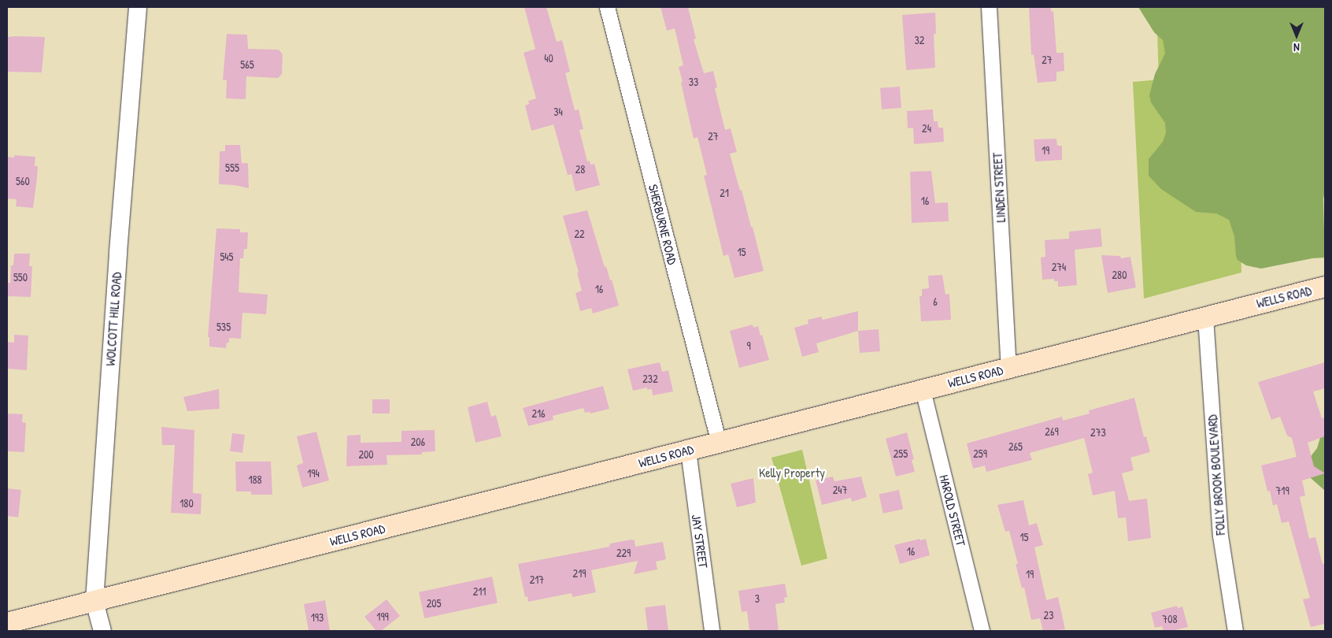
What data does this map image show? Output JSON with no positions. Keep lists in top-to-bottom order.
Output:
{
  "streets": {
    "main road": ["WELLS ROAD"],
    "street": [
      "LINDEN STREET",
      "SHERBURNE ROAD",
      "WOLCOTT HILL ROAD",
      "FOLLY BROOK BOULEVARD",
      "HAROLD STREET",
      "JAY STREET"
    ]
  },
  "crossings": [
    ["LINDEN STREET", "WELLS ROAD"],
    ["SHERBURNE ROAD", "WELLS ROAD"],
    ["WELLS ROAD", "WOLCOTT HILL ROAD"],
    ["WELLS ROAD", "FOLLY BROOK BOULEVARD"],
    ["WELLS ROAD", "HAROLD STREET"],
    ["WELLS ROAD", "JAY STREET"]
  ],
  "parks": ["Kelly Property"],
  "house_numbers": [
    "32",
    "40",
    "27",
    "565",
    "33",
    "34",
    "24",
    "27",
    "19",
    "555",
    "28",
    "560",
    "21",
    "16",
    "22",
    "15",
    "545",
    "274",
    "280",
    "550",
    "16",
    "6",
    "535",
    "9",
    "232",
    "216",
    "269",
    "273",
    "206",
    "265",
    "255",
    "259",
    "200",
    "194",
    "188",
    "247",
    "719",
    "180",
    "15",
    "16",
    "229",
    "219",
    "19",
    "217",
    "211",
    "3",
    "205",
    "23",
    "199",
    "193",
    "708"
  ],
  "north": "bottom"
}
